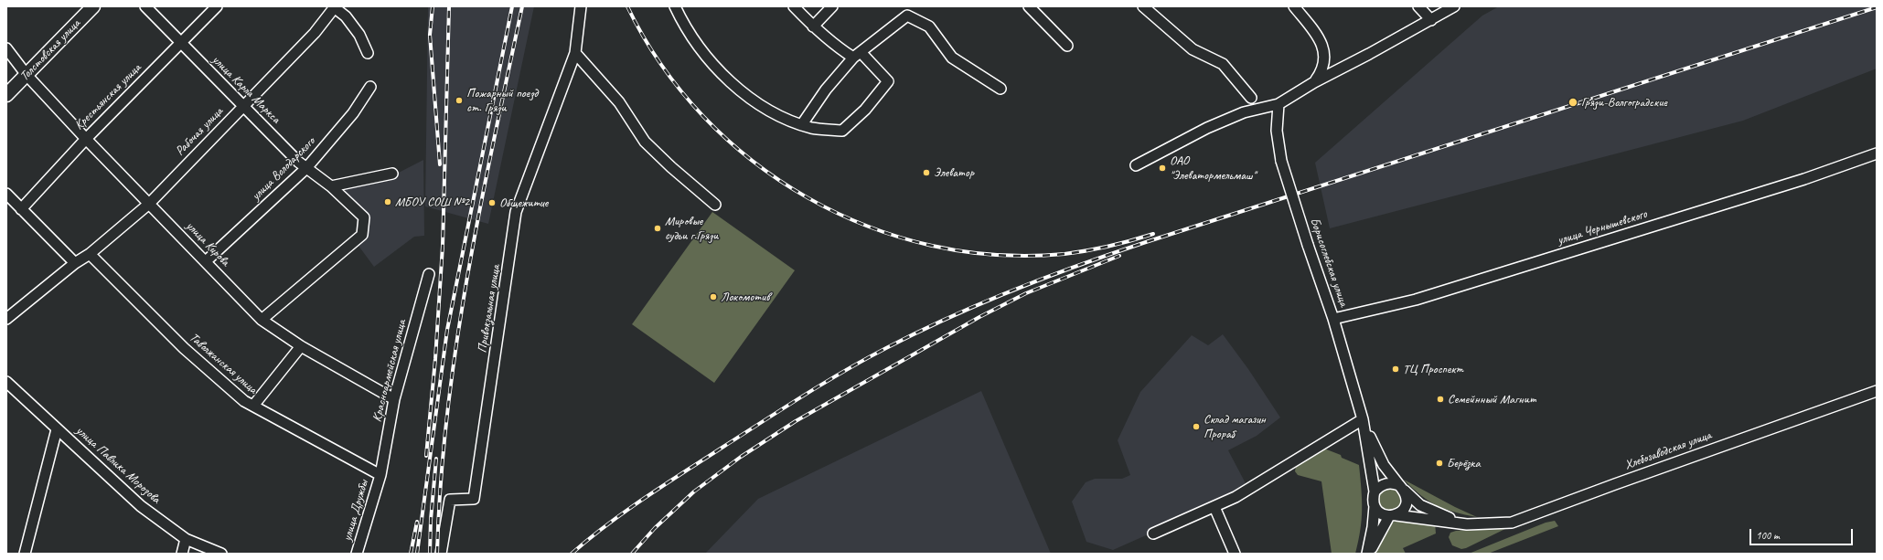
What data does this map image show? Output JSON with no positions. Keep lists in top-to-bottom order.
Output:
{
  "streets": {
    "main road": ["Толстовская улица"],
    "street": [
      "улица Карла Маркса",
      "Крестьянская улица",
      "Рабочая улица",
      "улица Володарского",
      "улица Чернышевского",
      "улица Кирова",
      "Борисоглебская улица",
      "Привокзальная улица",
      "Таволжанская улица",
      "Красноармейская улица",
      "Хлебозаводская улица",
      "улица Павлика Морозова",
      "улица Дружбы"
    ]
  },
  "crossings": [
    ["Толстовская улица", "улица Кирова"],
    ["улица Карла Маркса", "Крестьянская улица"],
    ["улица Карла Маркса", "Рабочая улица"],
    ["улица Карла Маркса", "улица Володарского"],
    ["улица Карла Маркса", "улица Кирова"],
    ["Крестьянская улица", "улица Кирова"],
    ["Рабочая улица", "улица Кирова"],
    ["Рабочая улица", "Таволжанская улица"],
    ["улица Володарского", "улица Кирова"],
    ["улица Чернышевского", "Борисоглебская улица"],
    ["улица Кирова", "Красноармейская улица"],
    ["Таволжанская улица", "Красноармейская улица"],
    ["Таволжанская улица", "улица Дружбы"],
    ["Красноармейская улица", "улица Дружбы"]
  ],
  "places": [
    "Пожарный поезд ст. Грязи",
    "Грязи-Волгоградские",
    "ОАО \"Элеватормельмаш\"",
    "Элеватор",
    "МБОУ СОШ №2",
    "Общежитие",
    "Мировые судьи г.Грязи",
    "Локомотив",
    "ТЦ Проспект",
    "Семейнный Магнит",
    "Склад магазин Прораб",
    "Берёзка"
  ],
  "scale_bar": "100 m"
}
